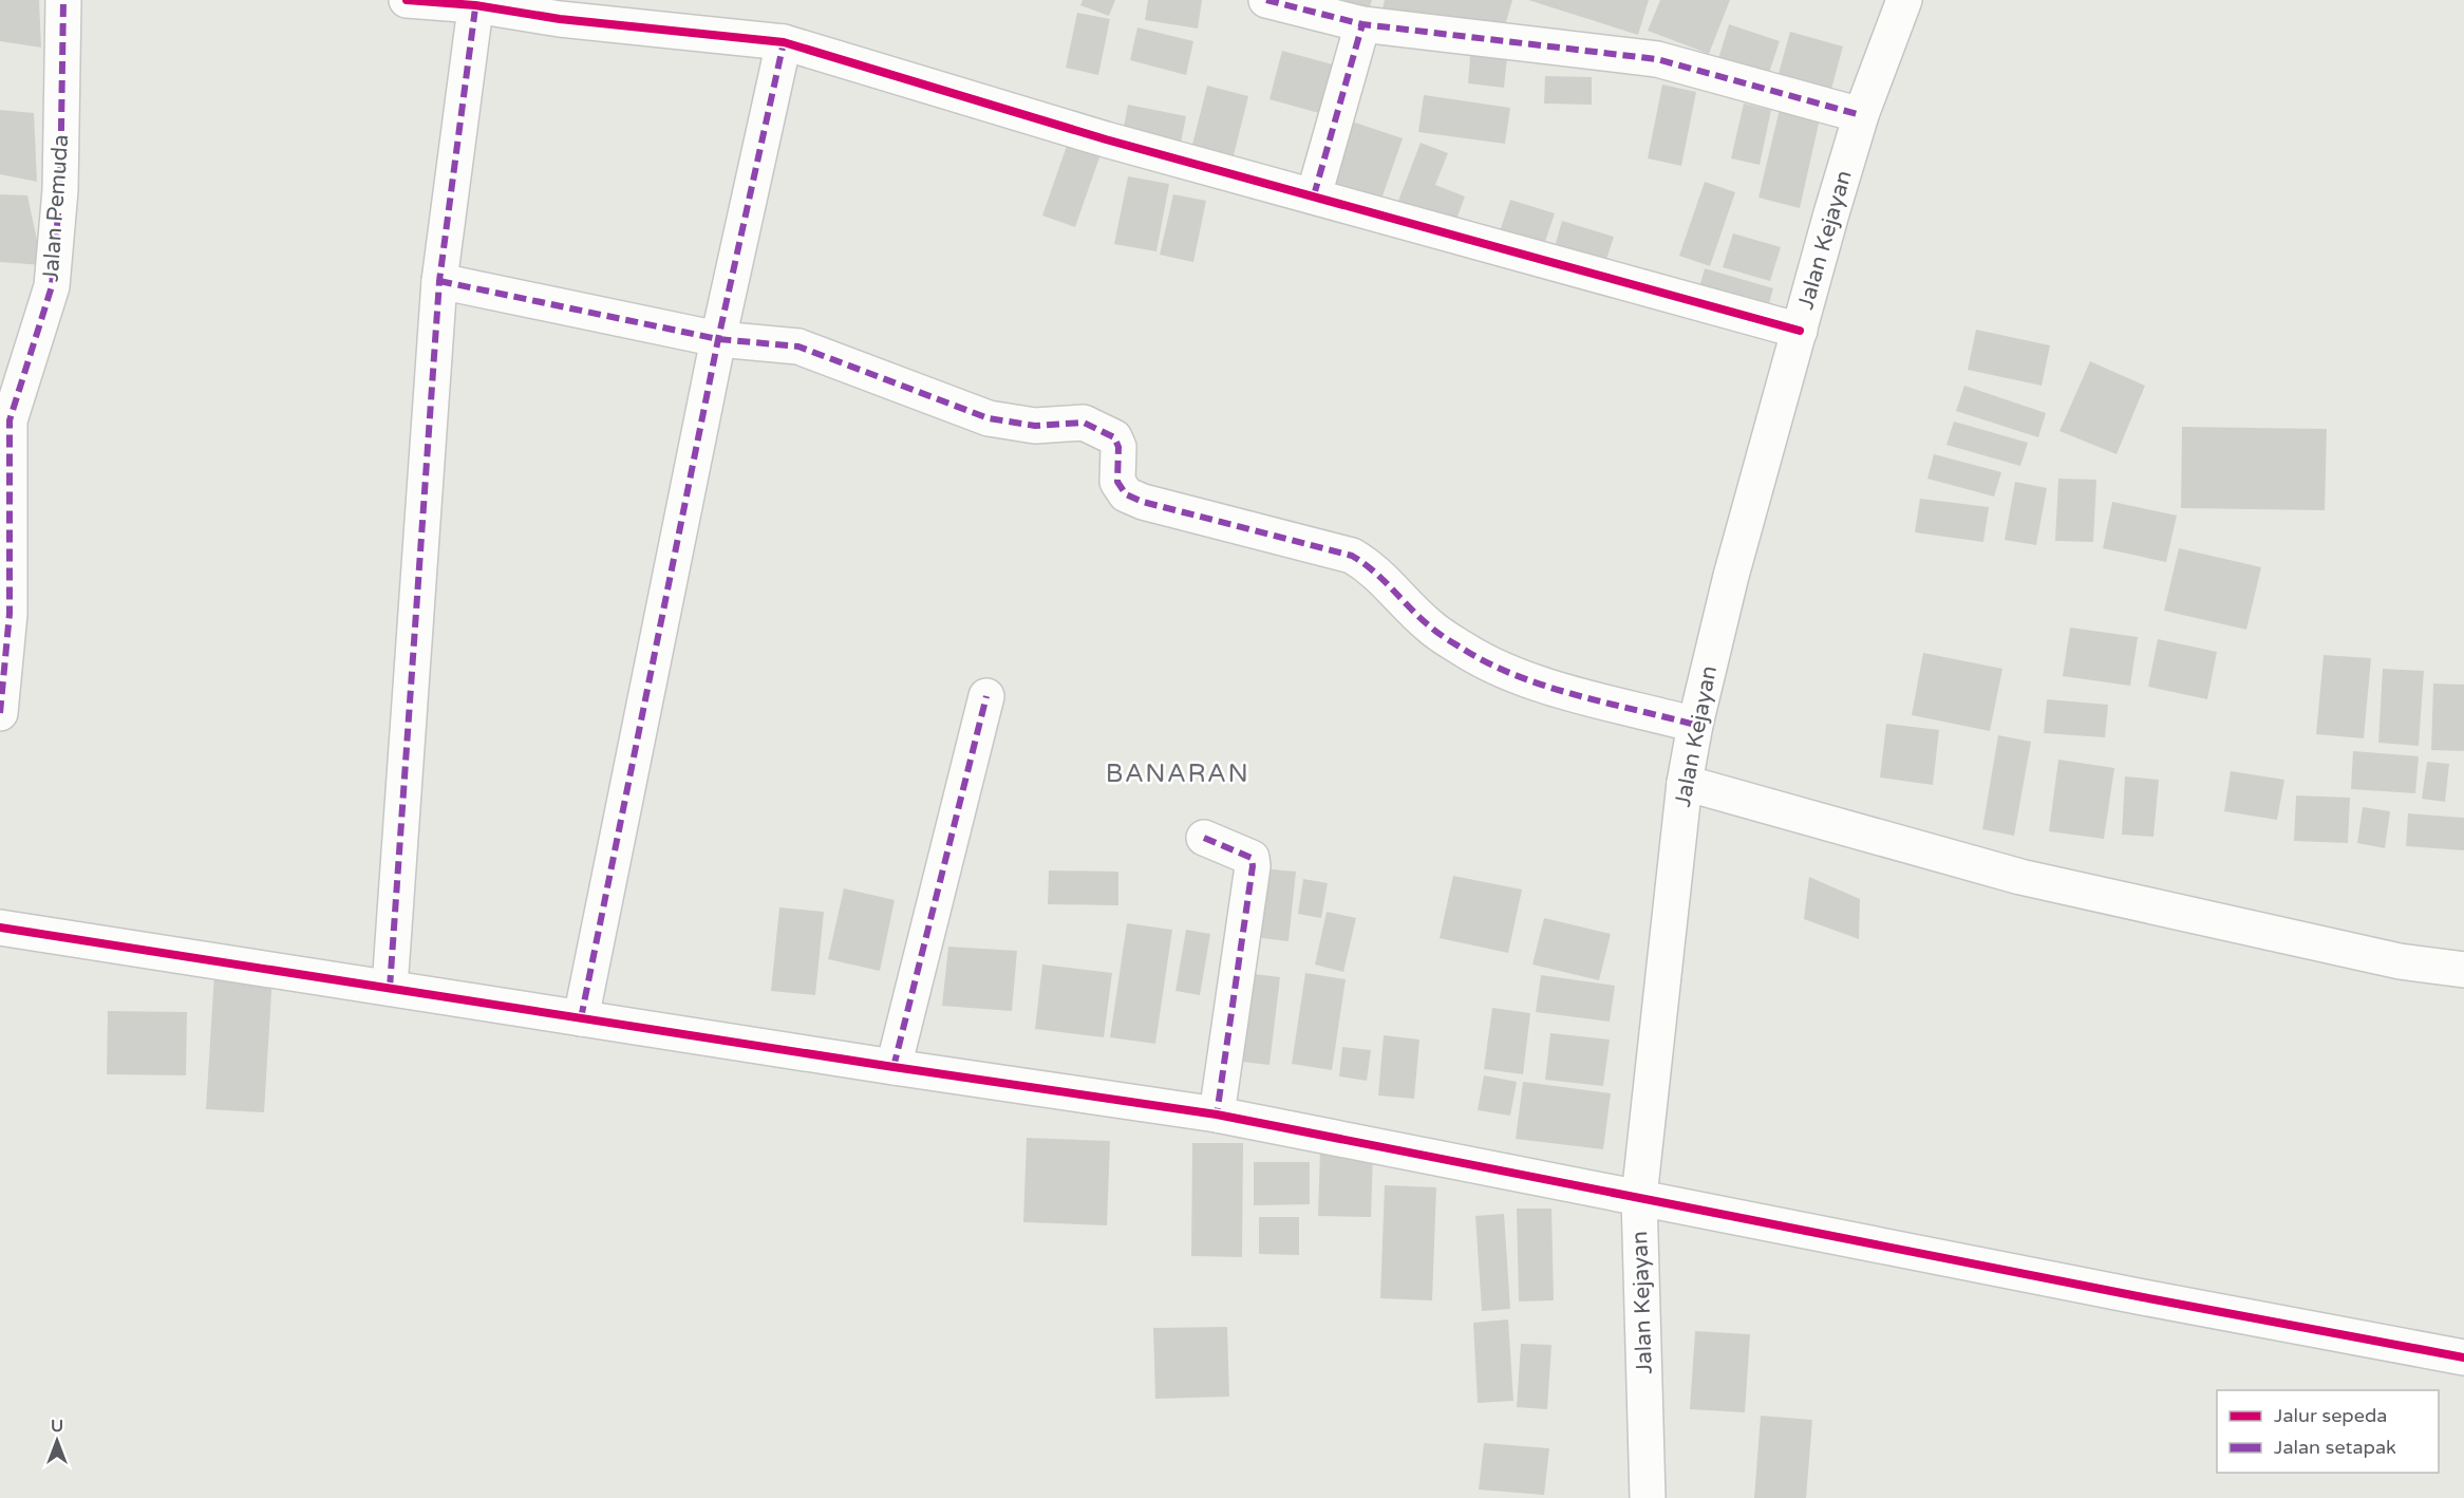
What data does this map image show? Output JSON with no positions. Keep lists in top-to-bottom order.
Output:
{
  "streets": {
    "street": ["Jalan Pemuda", "Jalan Kejayan"]
  },
  "districts": ["BANARAN"],
  "legend": ["Jalur sepeda", "Jalan setapak"],
  "north": "top"
}
